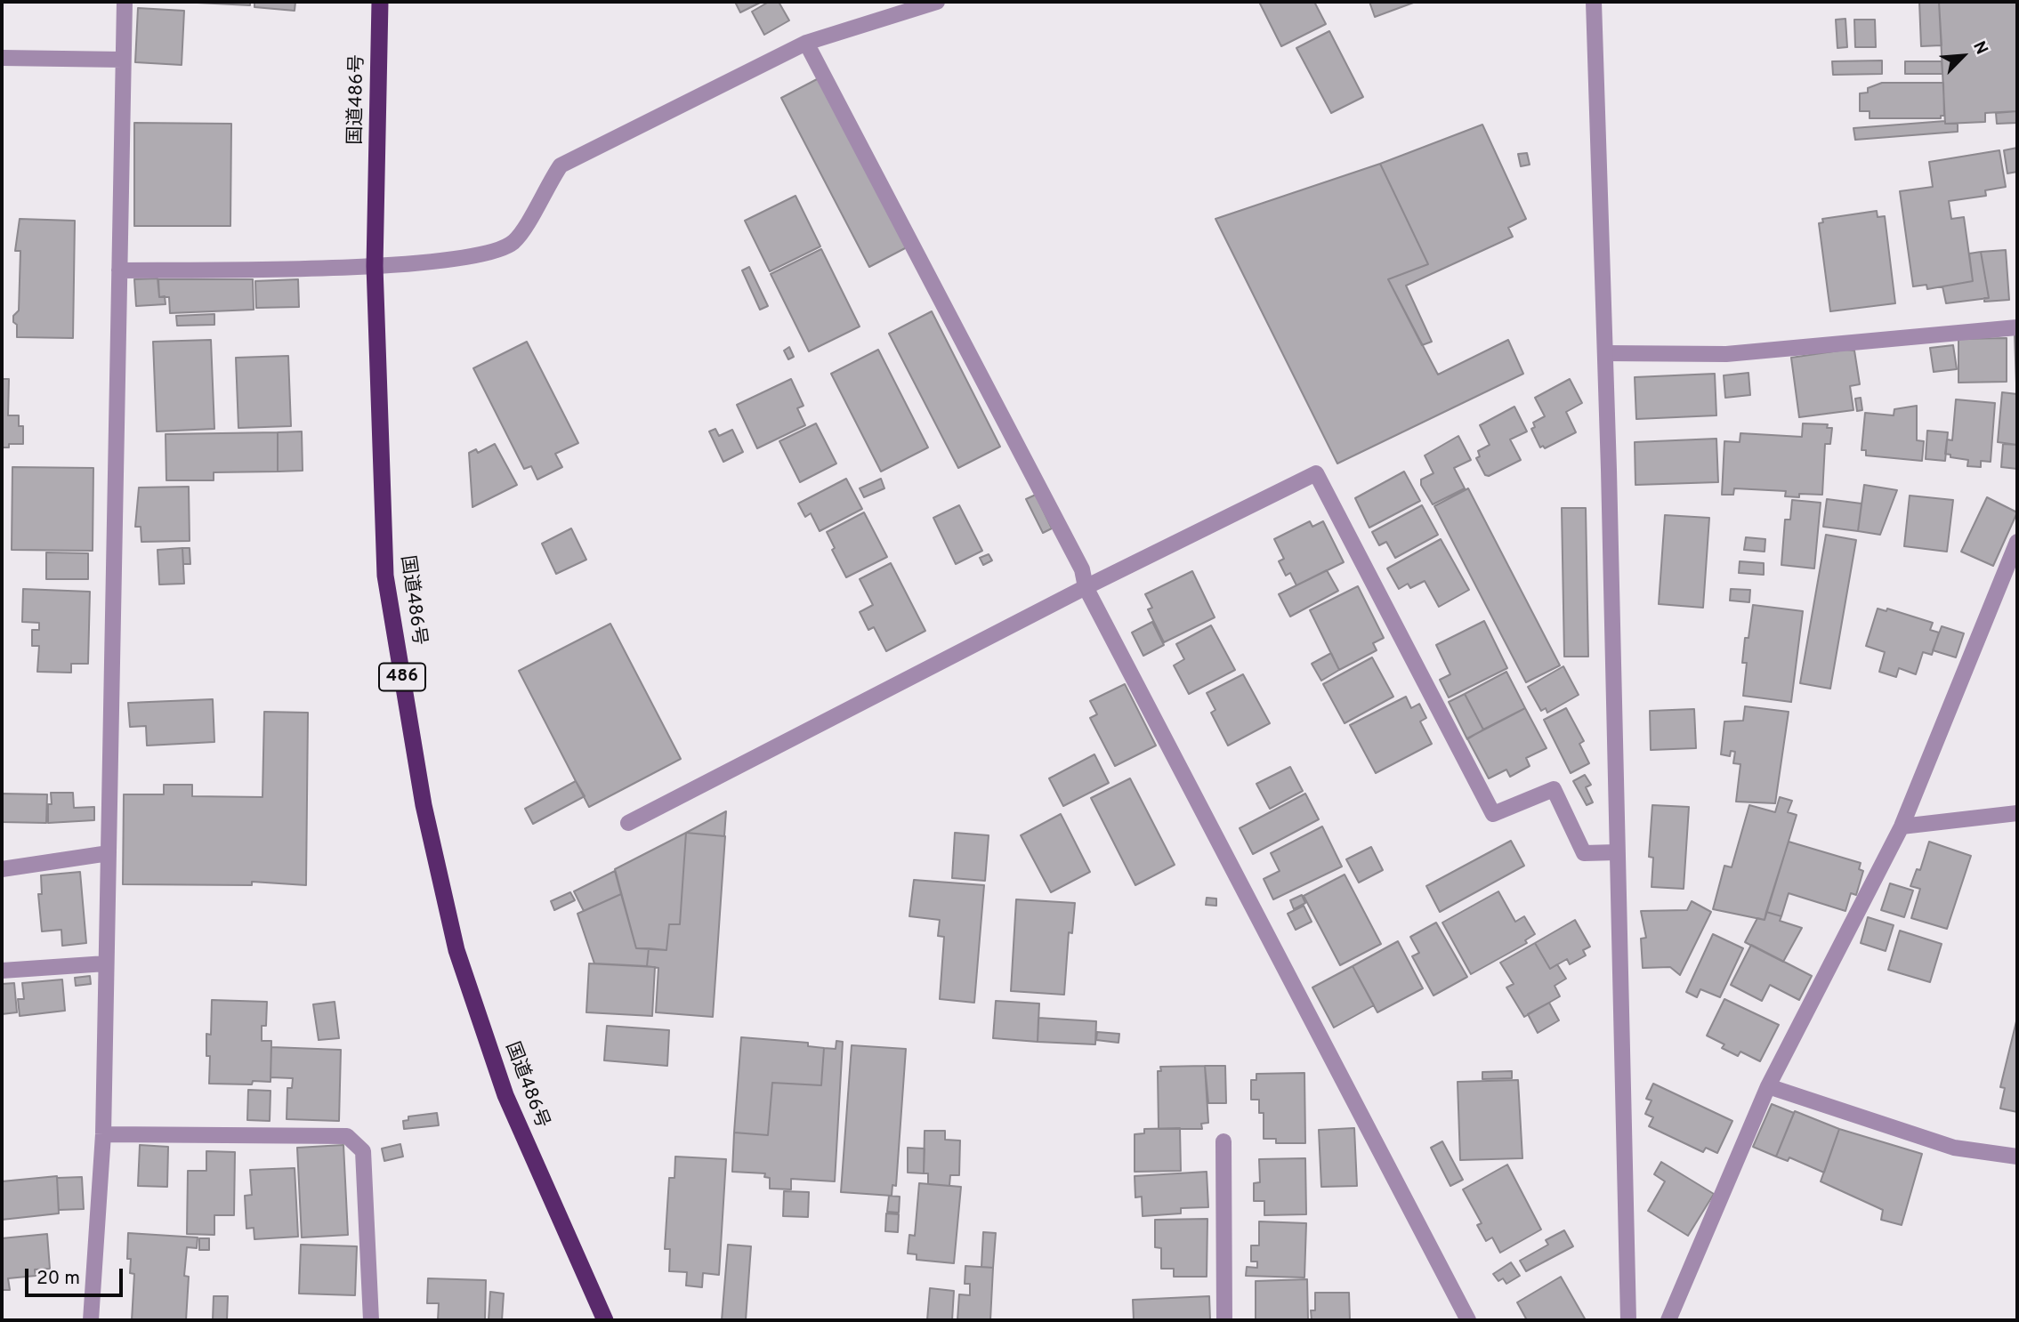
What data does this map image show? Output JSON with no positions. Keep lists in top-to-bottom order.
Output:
{
  "streets": {
    "highway": ["国道486号", "486"]
  },
  "scale_bar": "20 m",
  "north": "top right"
}
